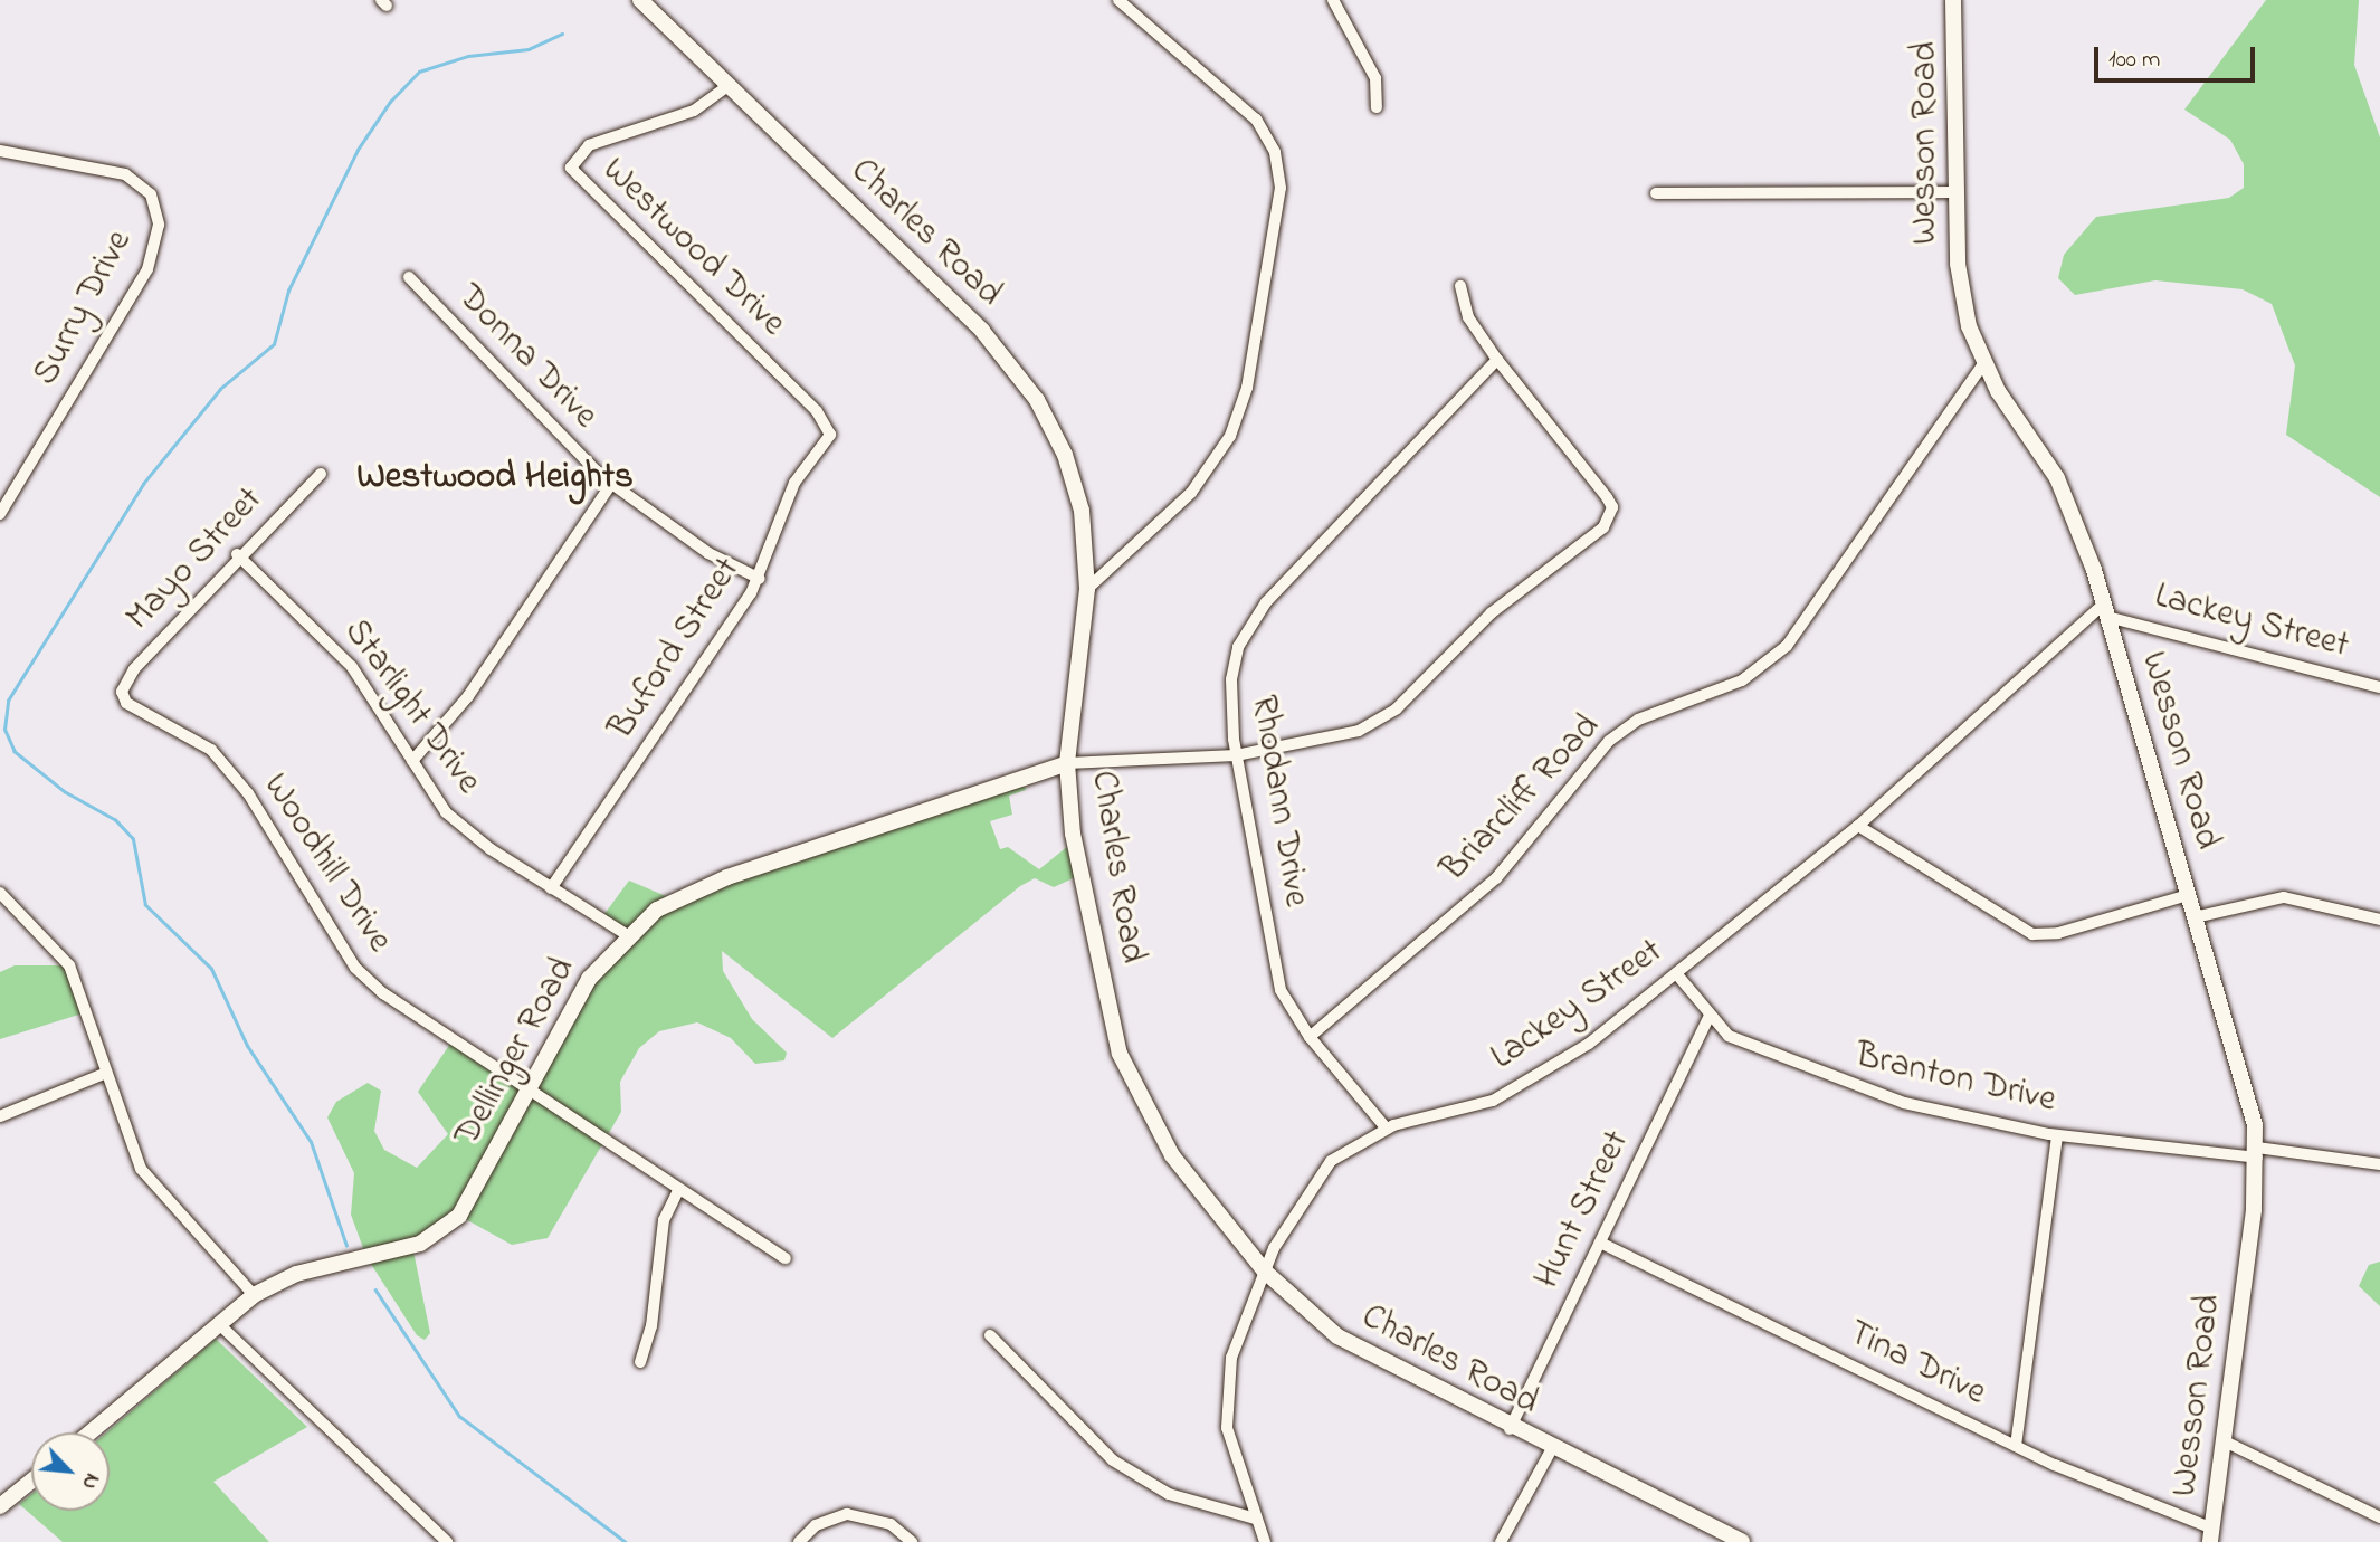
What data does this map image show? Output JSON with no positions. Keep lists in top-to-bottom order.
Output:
{
  "streets": {
    "street": [
      "Wesson Road",
      "Charles Road",
      "Westwood Drive",
      "Surry Drive",
      "Donna Drive",
      "Mayo Street",
      "Lackey Street",
      "Buford Street",
      "Starlight Drive",
      "Briarcliff Road",
      "Rhodann Drive",
      "Woodhill Drive",
      "Dellinger Road",
      "Branton Drive",
      "Hunt Street",
      "Tina Drive"
    ]
  },
  "crossings": [
    ["Wesson Road", "Lackey Street"],
    ["Wesson Road", "Briarcliff Road"],
    ["Wesson Road", "Branton Drive"],
    ["Wesson Road", "Tina Drive"],
    ["Charles Road", "Westwood Drive"],
    ["Charles Road", "Lackey Street"],
    ["Charles Road", "Dellinger Road"],
    ["Charles Road", "Hunt Street"],
    ["Westwood Drive", "Buford Street"],
    ["Donna Drive", "Buford Street"],
    ["Mayo Street", "Starlight Drive"],
    ["Mayo Street", "Woodhill Drive"],
    ["Lackey Street", "Rhodann Drive"],
    ["Lackey Street", "Branton Drive"],
    ["Buford Street", "Starlight Drive"],
    ["Starlight Drive", "Dellinger Road"],
    ["Briarcliff Road", "Rhodann Drive"],
    ["Woodhill Drive", "Dellinger Road"],
    ["Branton Drive", "Hunt Street"],
    ["Hunt Street", "Tina Drive"]
  ],
  "districts": ["Westwood Heights"],
  "scale_bar": "100 m",
  "north": "bottom right"
}
